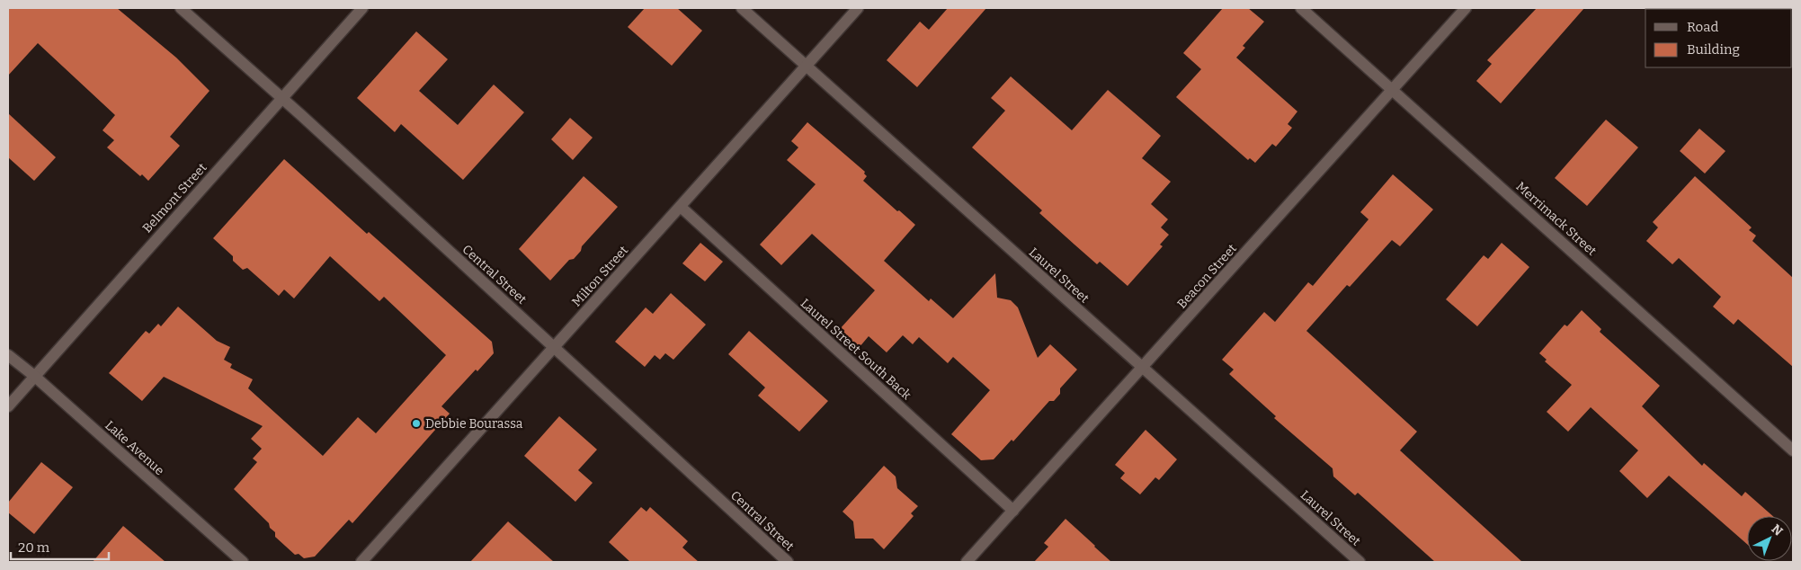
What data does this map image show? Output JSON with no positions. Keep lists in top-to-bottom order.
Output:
{
  "streets": {
    "street": [
      "Belmont Street",
      "Merrimack Street",
      "Central Street",
      "Laurel Street",
      "Milton Street",
      "Beacon Street",
      "Laurel Street South Back",
      "Lake Avenue"
    ]
  },
  "crossings": [
    ["Belmont Street", "Central Street"],
    ["Belmont Street", "Lake Avenue"],
    ["Merrimack Street", "Beacon Street"],
    ["Central Street", "Milton Street"],
    ["Laurel Street", "Milton Street"],
    ["Laurel Street", "Beacon Street"],
    ["Milton Street", "Laurel Street South Back"],
    ["Beacon Street", "Laurel Street South Back"]
  ],
  "places": ["Debbie Bourassa"],
  "legend": ["Road", "Building"],
  "scale_bar": "20 m",
  "north": "top right"
}
